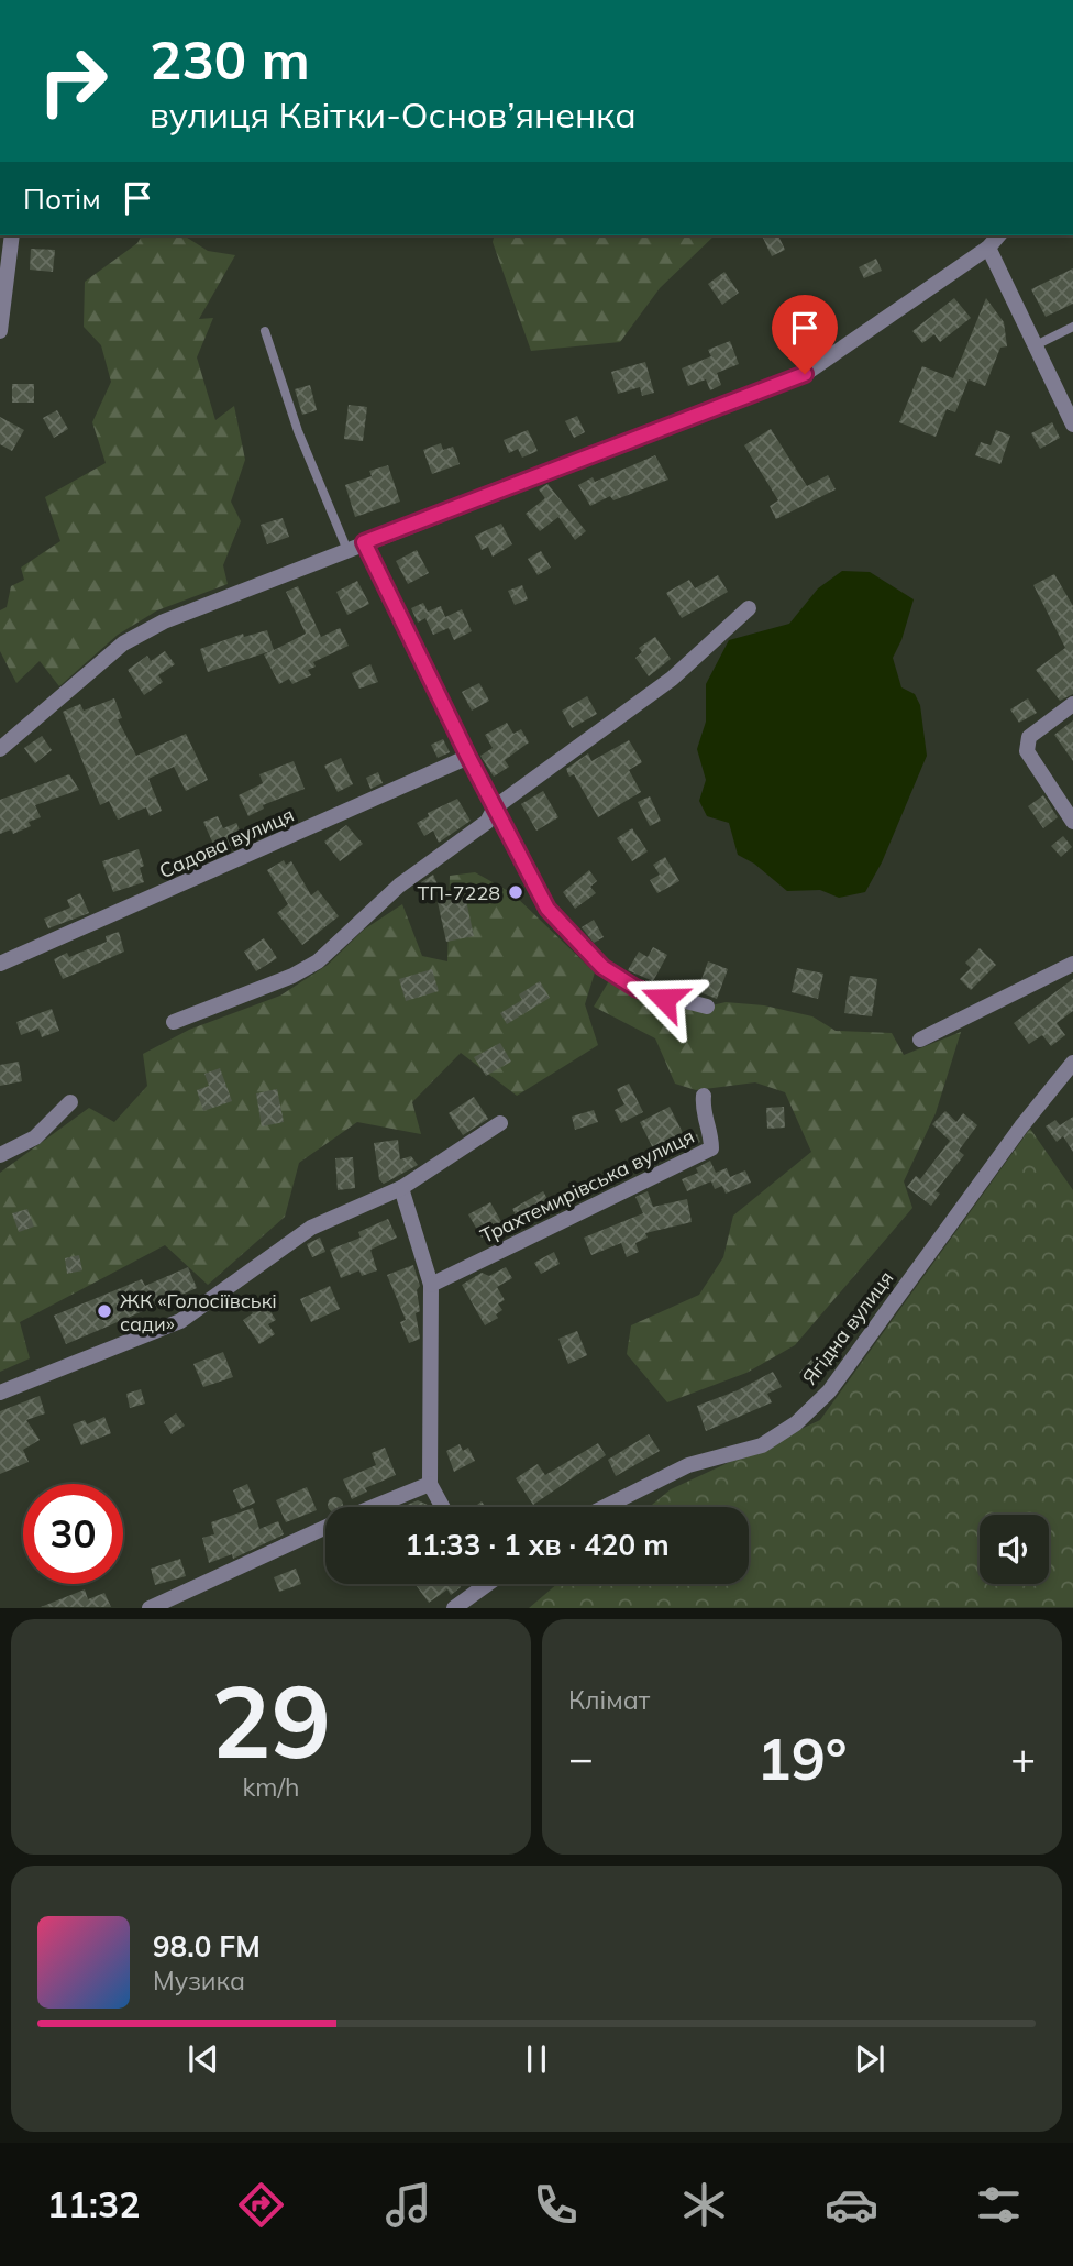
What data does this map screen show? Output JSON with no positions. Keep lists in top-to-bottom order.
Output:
{
  "streets": {
    "street": ["Садова вулиця", "Трахтемирівська вулиця", "Ягідна вулиця"]
  },
  "places": ["ТП-7228", "ЖК «Голосіївські сади»"],
  "page": {
    "turn": ["230 m", "вулиця Квітки-Основ’яненка"],
    "then": "Потім",
    "limit": "30",
    "trip": "11:33 · 1 хв · 420 m",
    "tile": [
      ["29", "km/h"],
      "Клімат"
    ],
    "heat": ["−", "19°", "+"],
    "song": ["98.0 FM", "Музика"],
    "tabs": "11:32"
  }
}
